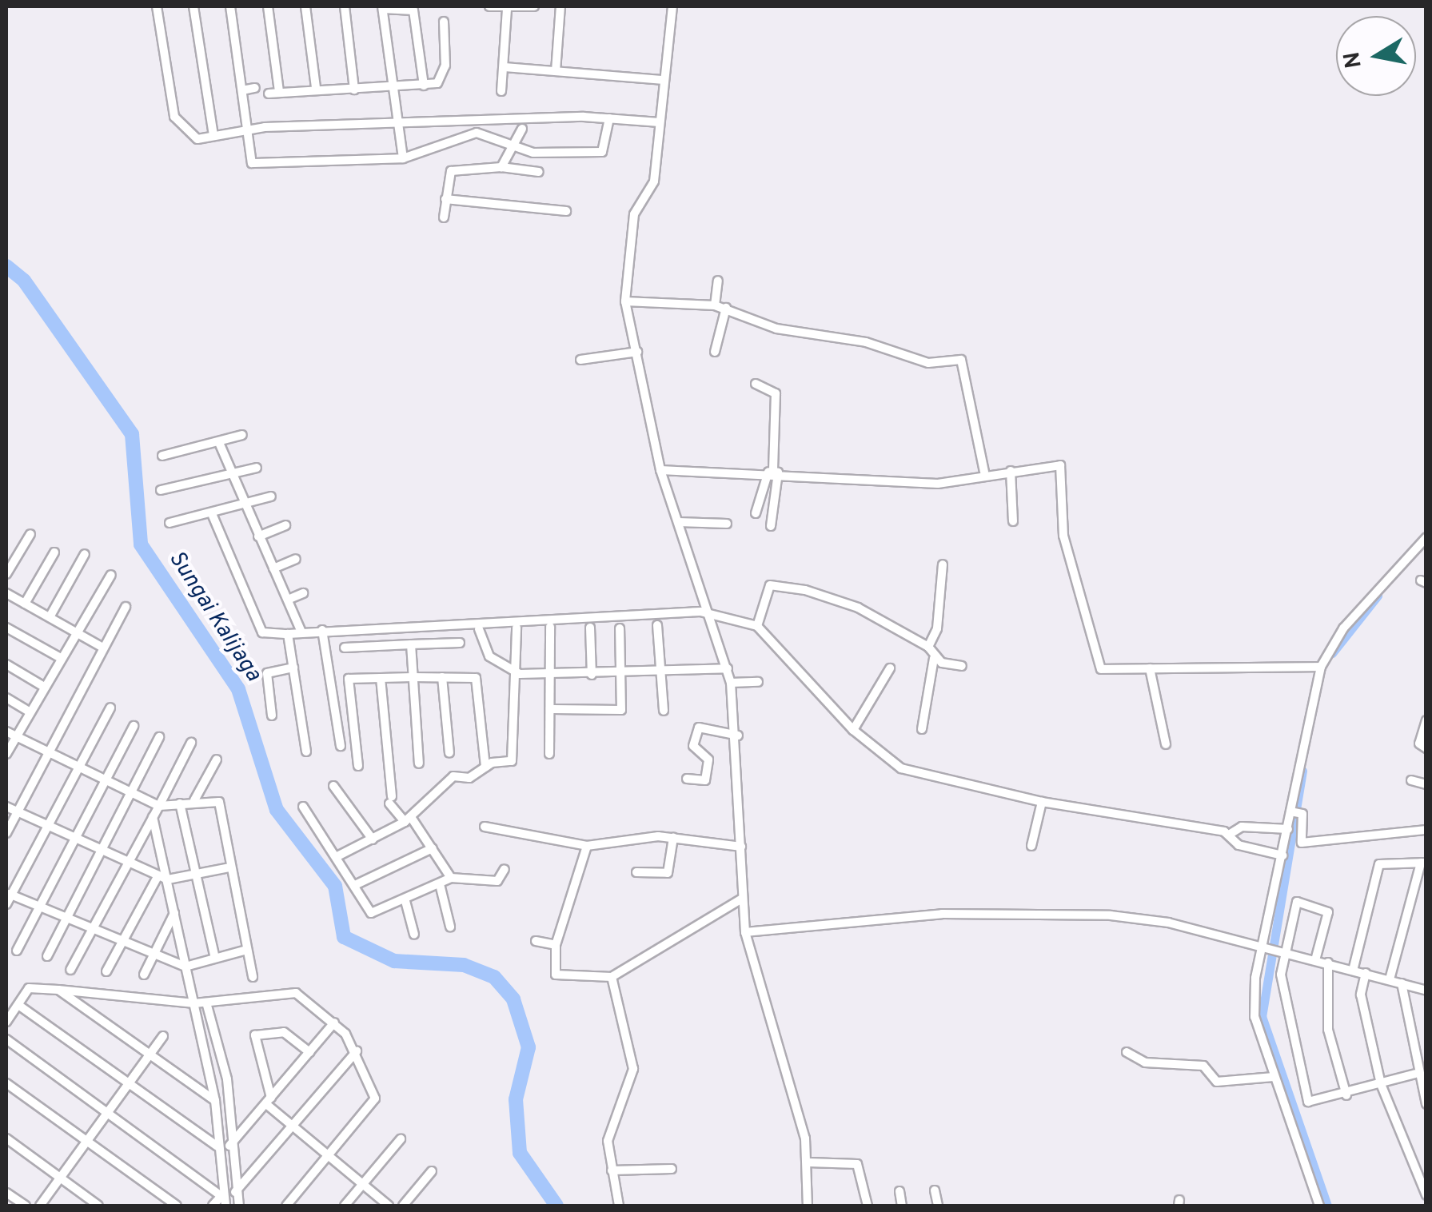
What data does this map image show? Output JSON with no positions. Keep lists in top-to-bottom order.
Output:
{
  "water": ["Sungai Kalijaga"],
  "north": "left"
}
